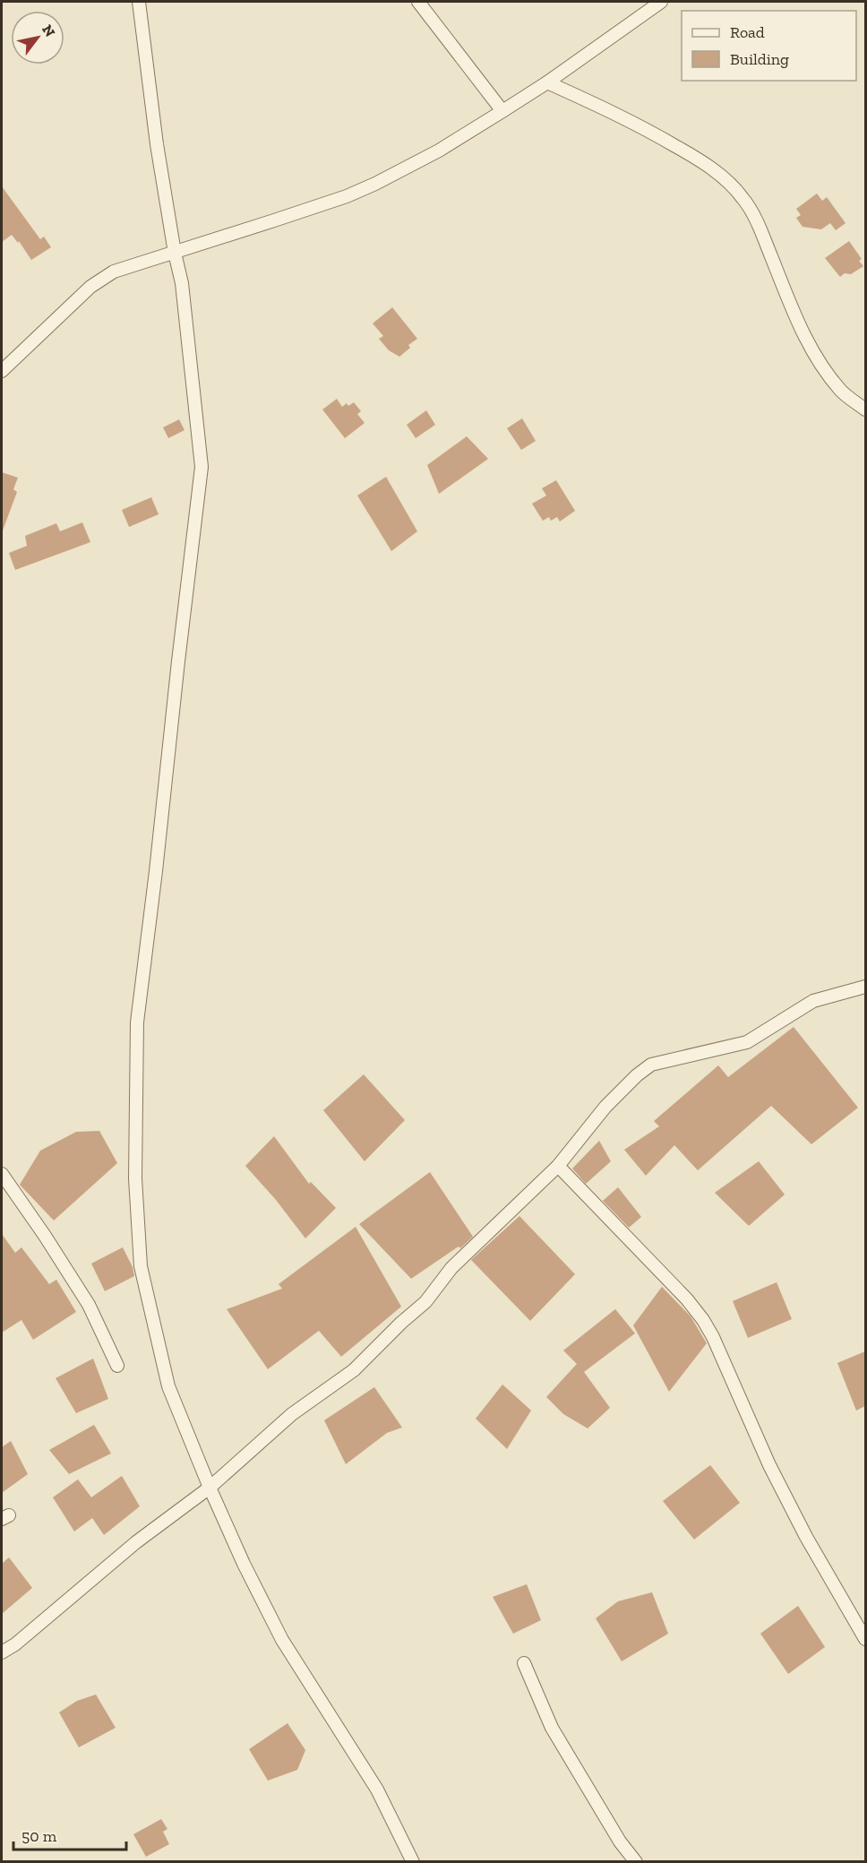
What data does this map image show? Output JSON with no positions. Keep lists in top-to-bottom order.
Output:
{
  "legend": ["Road", "Building"],
  "scale_bar": "50 m",
  "north": "top right"
}
